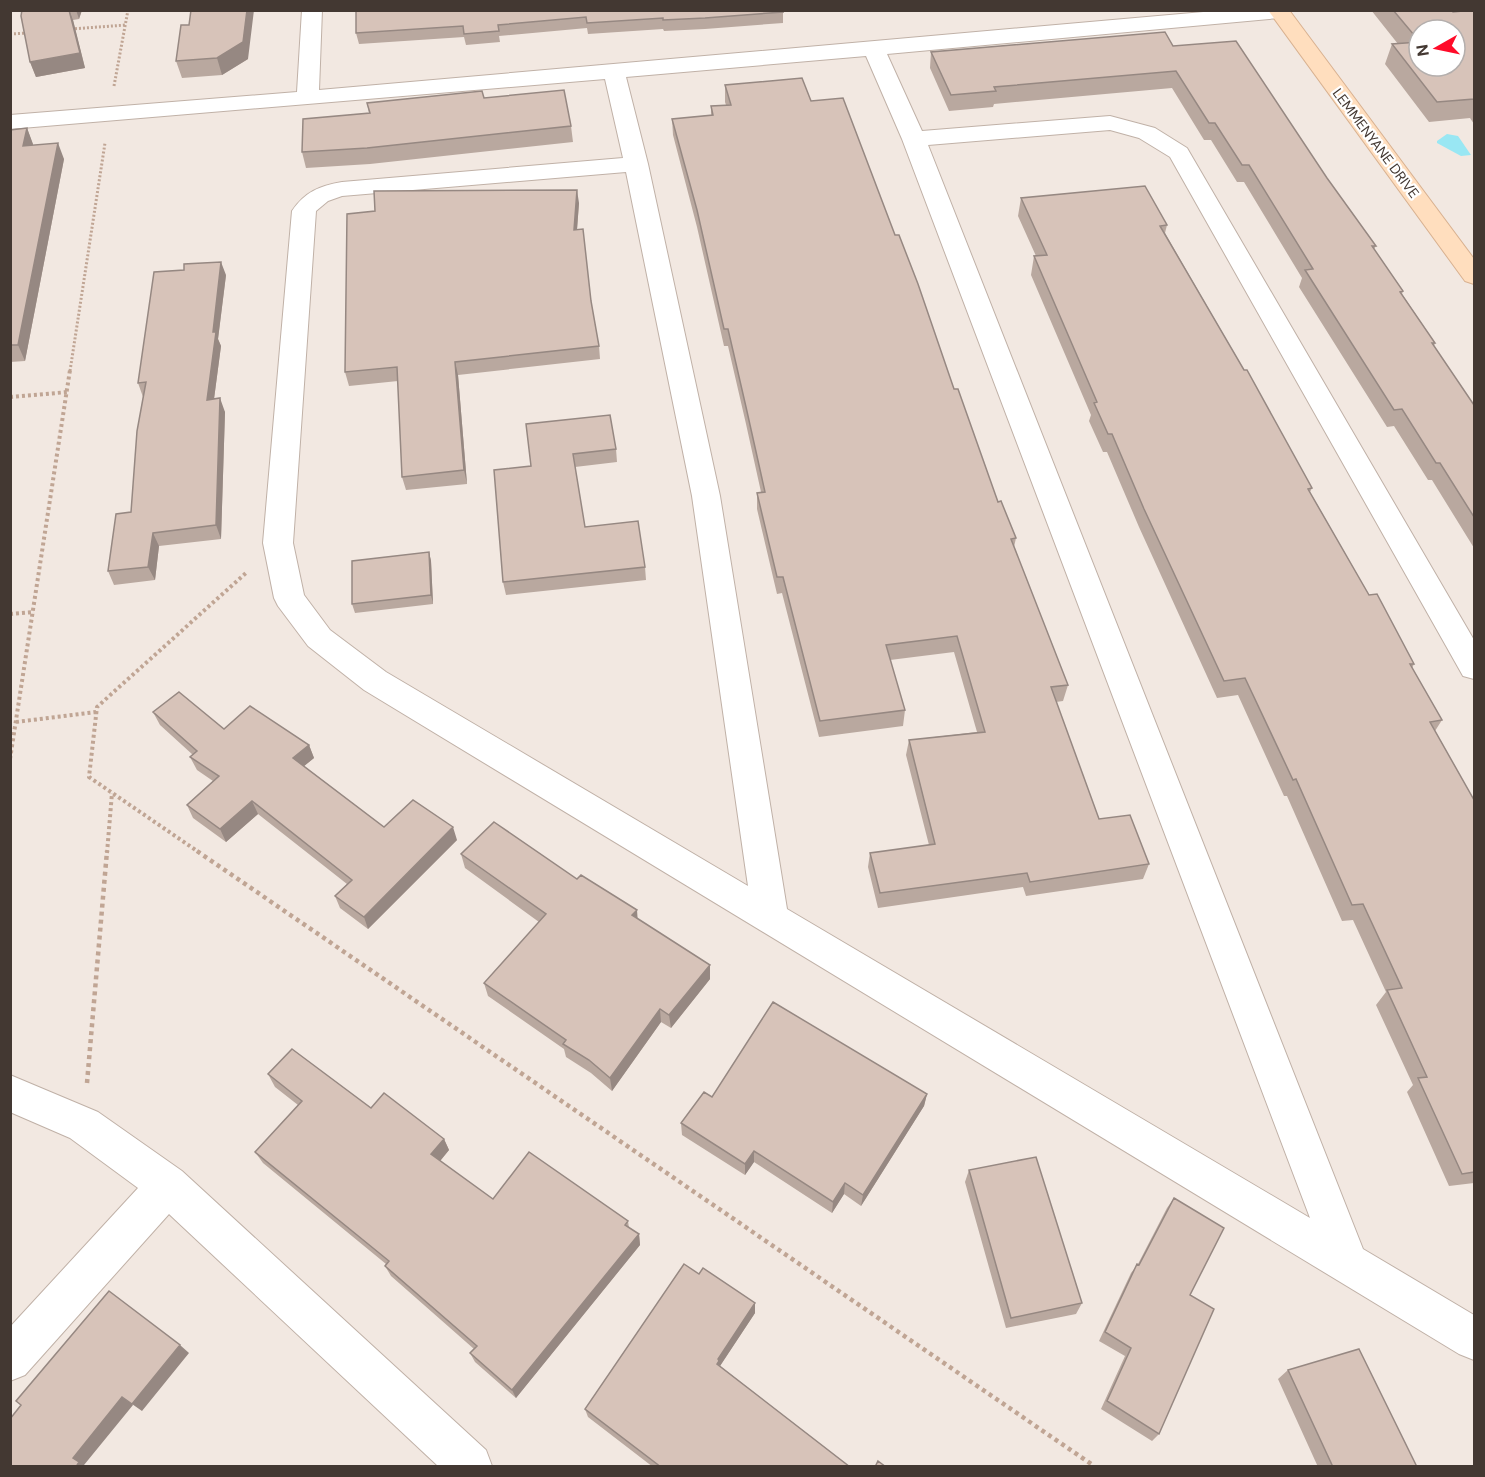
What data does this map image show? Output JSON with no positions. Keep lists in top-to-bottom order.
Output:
{
  "streets": {
    "street": ["LEMMENYANE DRIVE"]
  },
  "north": "left"
}
